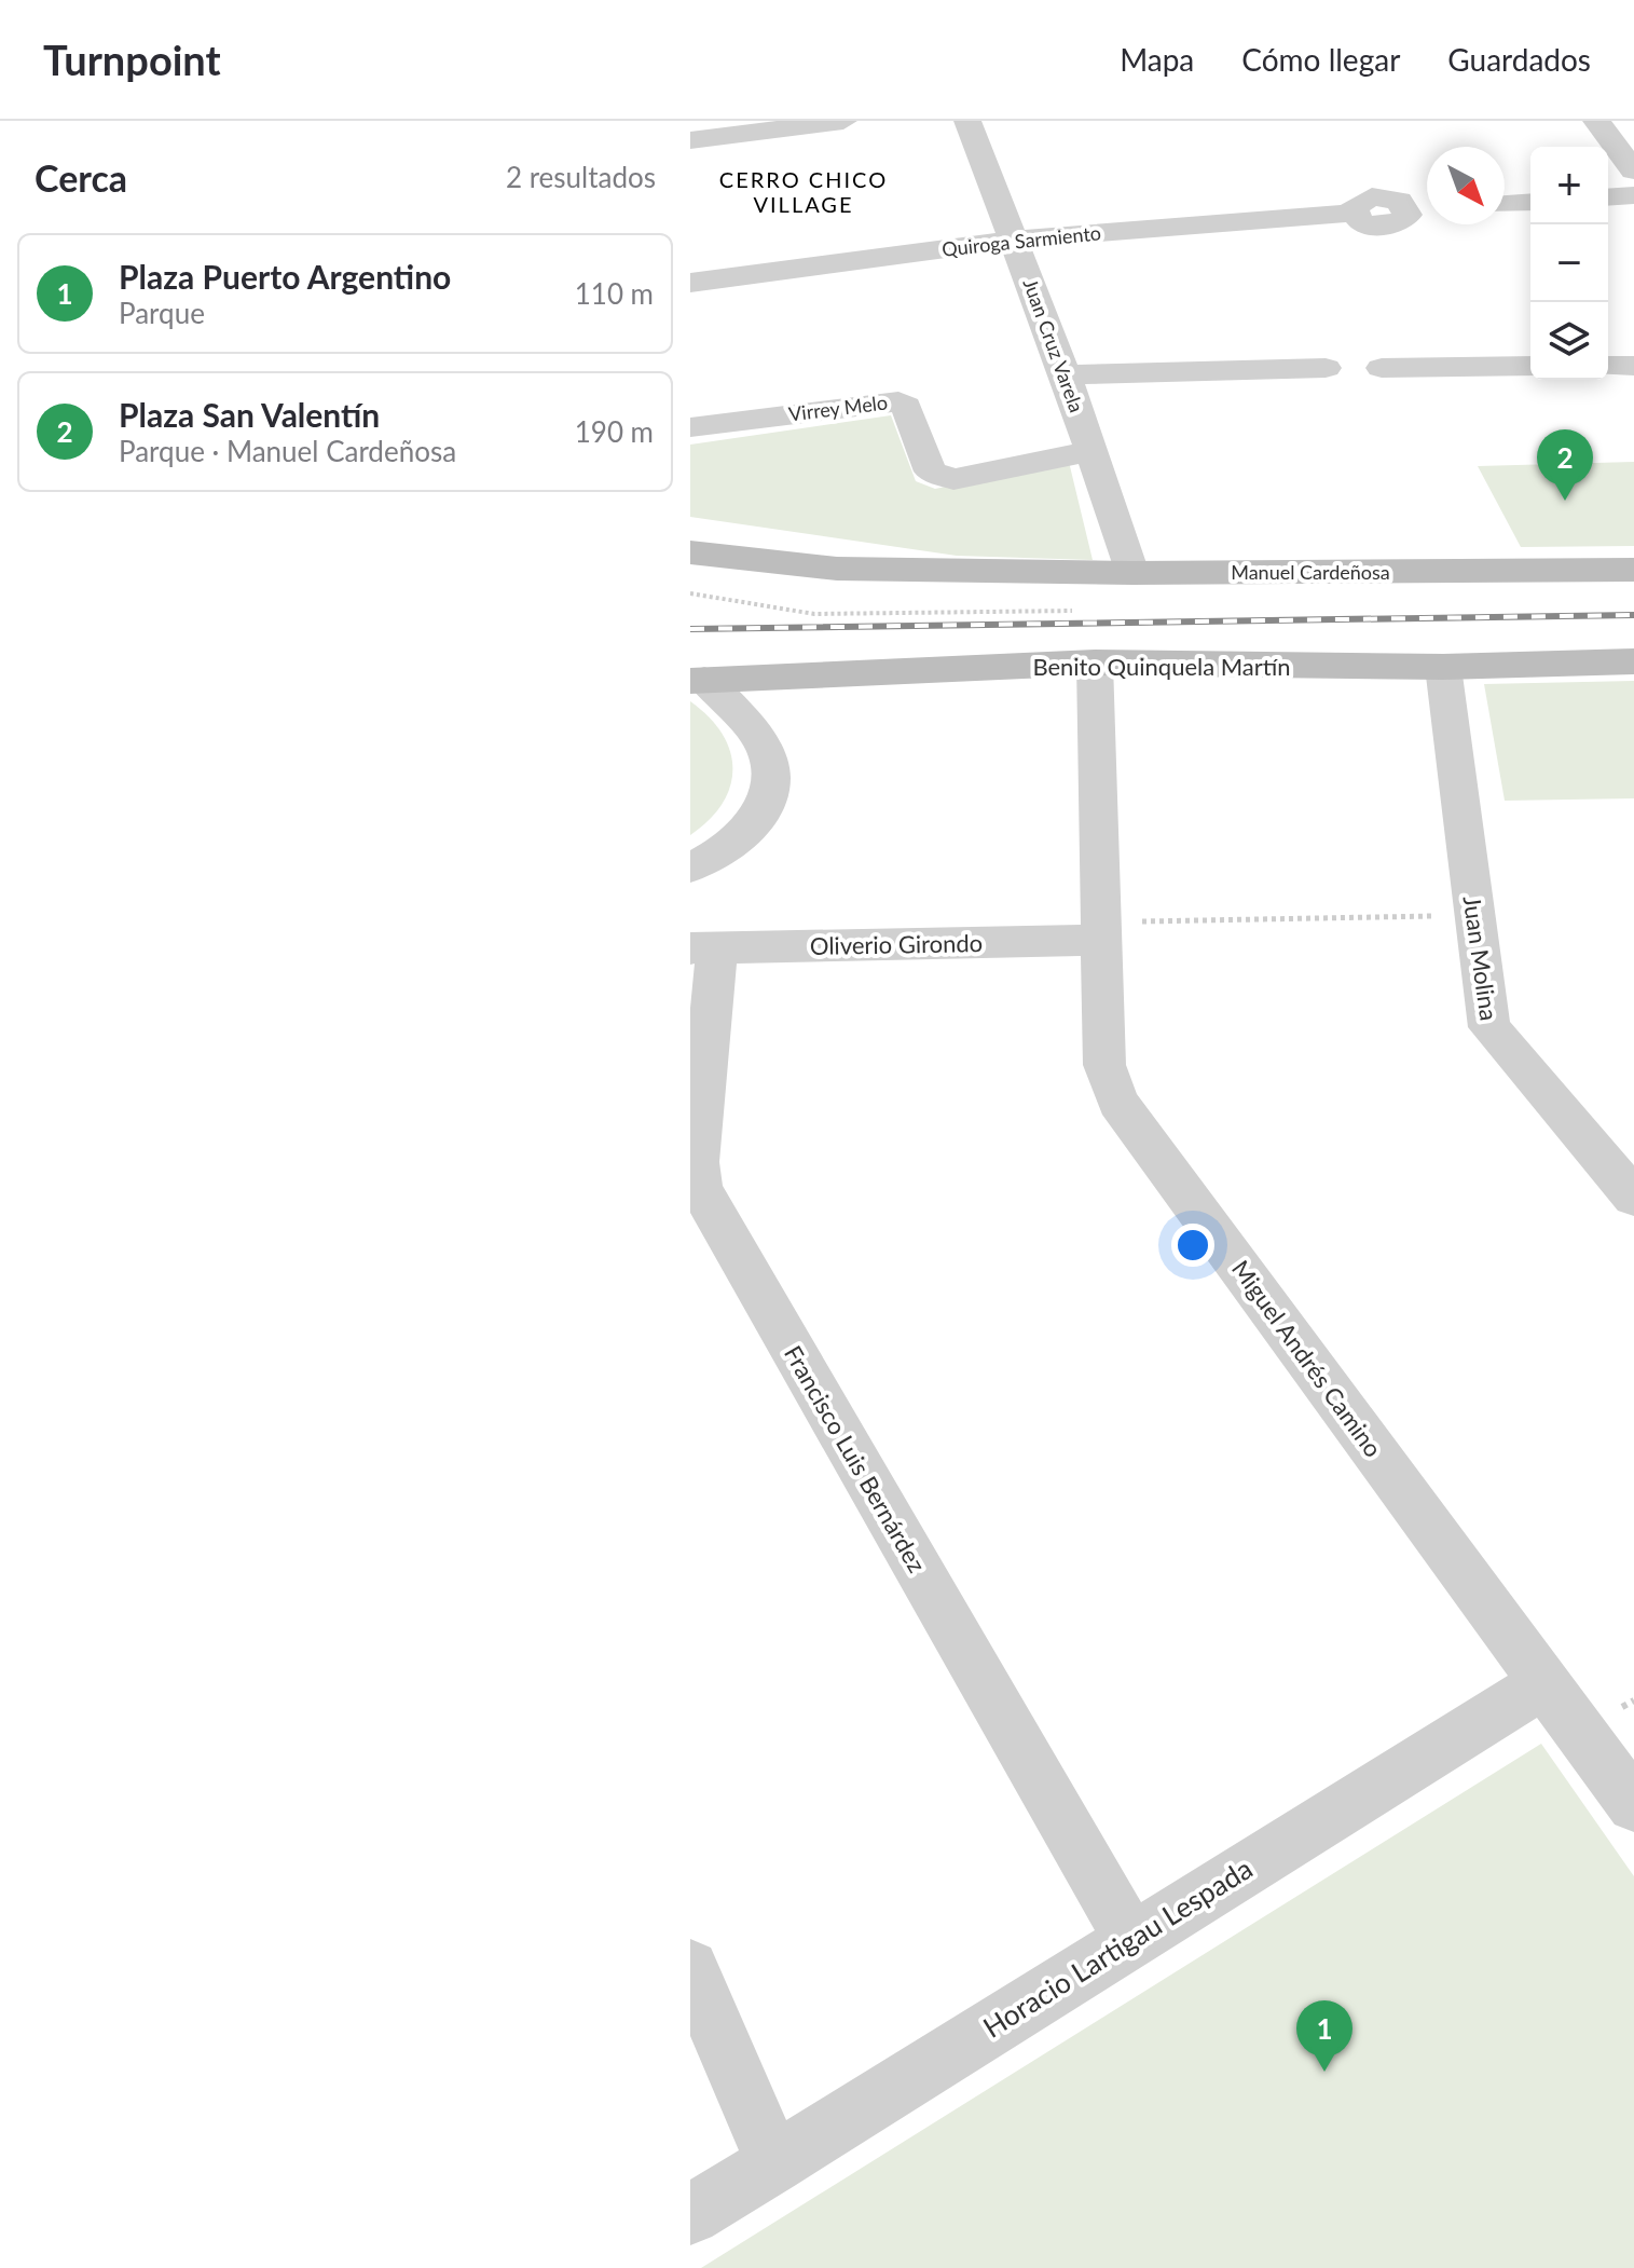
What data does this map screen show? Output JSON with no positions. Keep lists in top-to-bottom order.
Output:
{
  "streets": {
    "main road": ["Manuel Cardeñosa", "Benito Quinquela Martín"],
    "street": [
      "Quiroga Sarmiento",
      "Juan Cruz Varela",
      "Virrey Melo",
      "Oliverio Girondo",
      "Juan Molina",
      "Miguel Andrés Camino",
      "Francisco Luis Bernárdez",
      "Horacio Lartigau Lespada"
    ]
  },
  "crossings": [
    ["Quiroga Sarmiento", "Juan Cruz Varela"],
    ["Juan Cruz Varela", "Virrey Melo"],
    ["Juan Cruz Varela", "Manuel Cardeñosa"],
    ["Benito Quinquela Martín", "Juan Molina"],
    ["Benito Quinquela Martín", "Miguel Andrés Camino"],
    ["Oliverio Girondo", "Miguel Andrés Camino"],
    ["Oliverio Girondo", "Francisco Luis Bernárdez"],
    ["Miguel Andrés Camino", "Horacio Lartigau Lespada"],
    ["Francisco Luis Bernárdez", "Horacio Lartigau Lespada"]
  ],
  "districts": ["CERRO CHICO VILLAGE"],
  "north": "bottom right",
  "page": {
    "header": "Turnpoint",
    "nav": ["Mapa", "Cómo llegar", "Guardados"],
    "heading": ["Cerca", "2 resultados"],
    "map_buttons": ["+", "−"],
    "list": [
      {
        "mark": "1",
        "name": "Plaza Puerto Argentino",
        "note": "Parque",
        "value": "110 m"
      },
      {
        "mark": "2",
        "name": "Plaza San Valentín",
        "note": "Parque · Manuel Cardeñosa",
        "value": "190 m"
      }
    ],
    "pins": ["2", "1"]
  }
}
